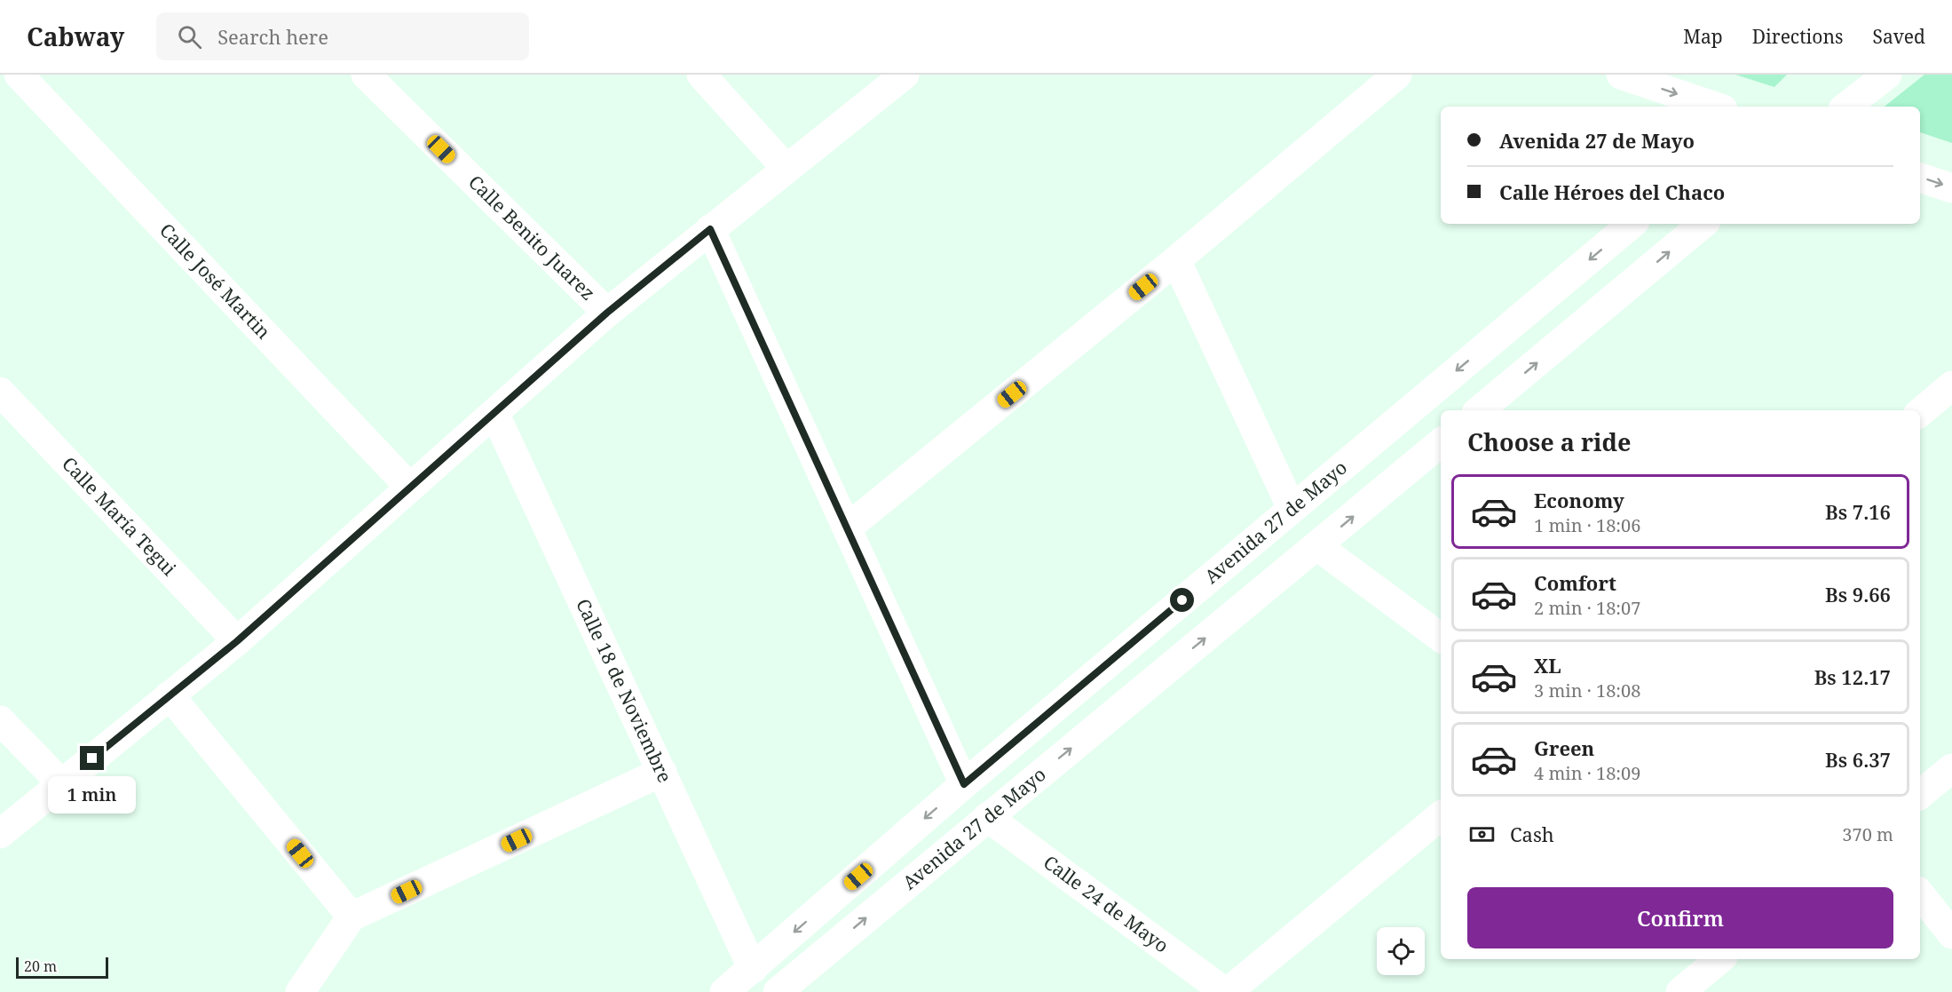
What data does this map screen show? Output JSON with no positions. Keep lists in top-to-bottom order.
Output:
{
  "streets": {
    "street": [
      "Calle Benito Juarez",
      "Calle José Martin",
      "Calle María Tegui",
      "Avenida 27 de Mayo",
      "Calle 18 de Noviembre",
      "Calle 24 de Mayo"
    ]
  },
  "crossings": [
    ["Avenida 27 de Mayo", "Calle 18 de Noviembre"],
    ["Avenida 27 de Mayo", "Calle 24 de Mayo"]
  ],
  "scale_bar": "20 m",
  "page": {
    "header": "Cabway",
    "search": "Search here",
    "nav": ["Map", "Directions", "Saved"],
    "banner": ["Avenida 27 de Mayo", "Calle Héroes del Chaco"],
    "heading": "Choose a ride",
    "list": [
      {
        "name": "Economy",
        "note": "1 min · 18:06",
        "value": "Bs 7.16"
      },
      {
        "name": "Comfort",
        "note": "2 min · 18:07",
        "value": "Bs 9.66"
      },
      {
        "name": "XL",
        "note": "3 min · 18:08",
        "value": "Bs 12.17"
      },
      {
        "name": "Green",
        "note": "4 min · 18:09",
        "value": "Bs 6.37"
      }
    ],
    "bubble": "1 min",
    "pay": ["Cash", "370 m"],
    "buttons": "Confirm",
    "scale": "20 m"
  }
}
